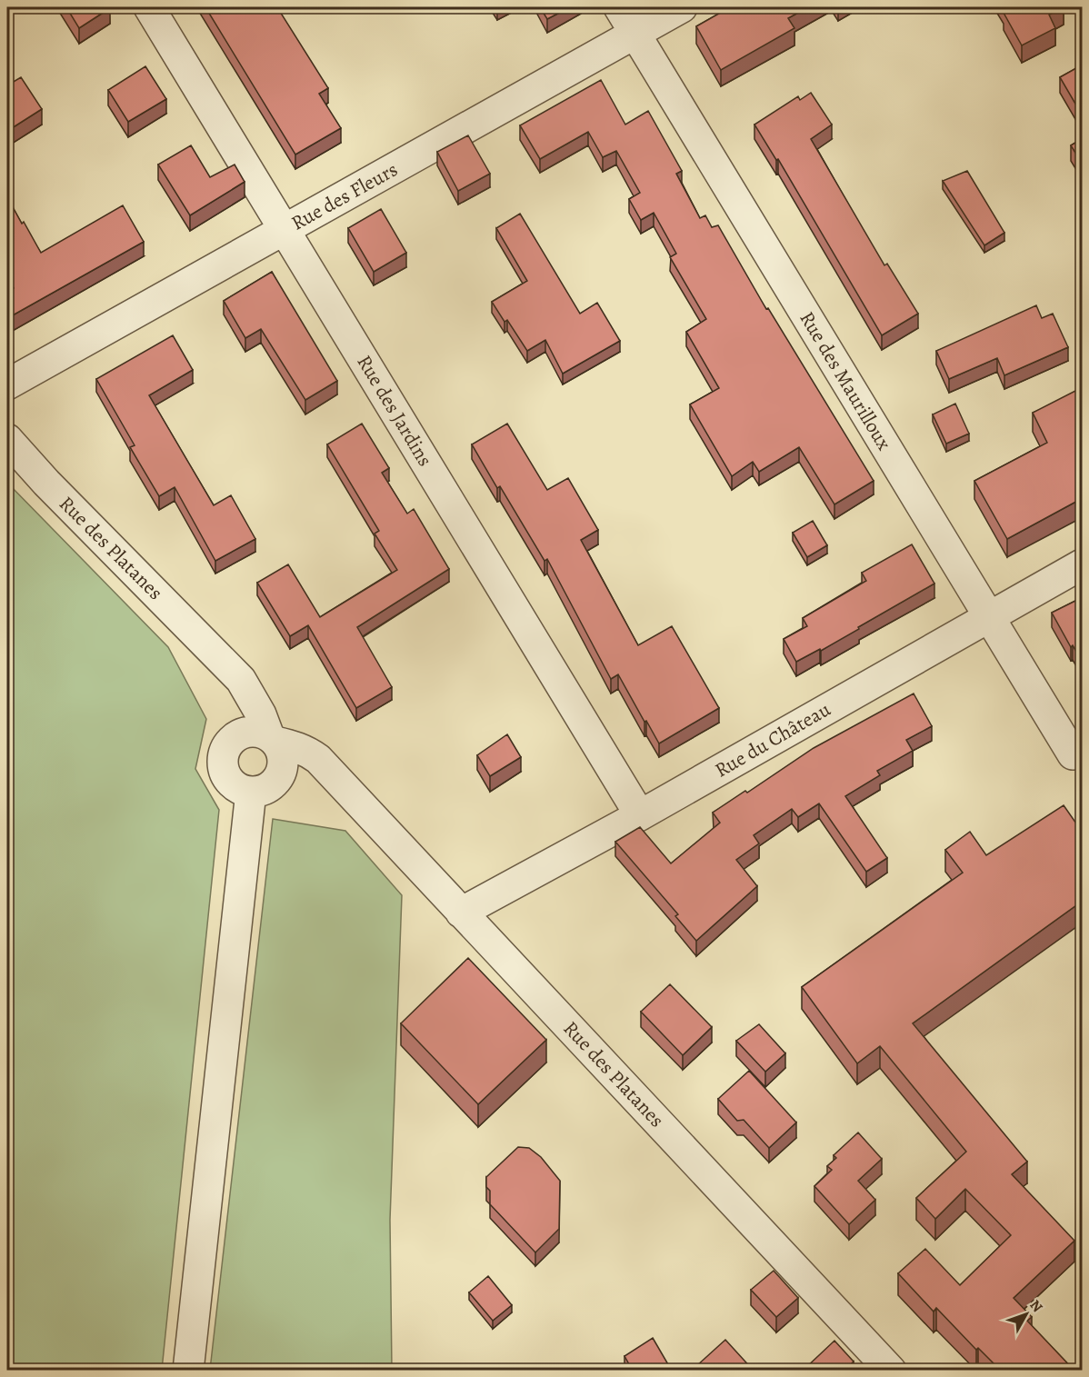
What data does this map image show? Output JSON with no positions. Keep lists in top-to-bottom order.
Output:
{
  "streets": {
    "street": [
      "Rue des Fleurs",
      "Rue des Maurilloux",
      "Rue des Jardins",
      "Rue des Platanes",
      "Rue du Château"
    ]
  },
  "crossings": [
    ["Rue des Fleurs", "Rue des Maurilloux"],
    ["Rue des Fleurs", "Rue des Jardins"],
    ["Rue des Maurilloux", "Rue du Château"],
    ["Rue des Jardins", "Rue du Château"],
    ["Rue des Platanes", "Rue du Château"]
  ],
  "north": "top right"
}
